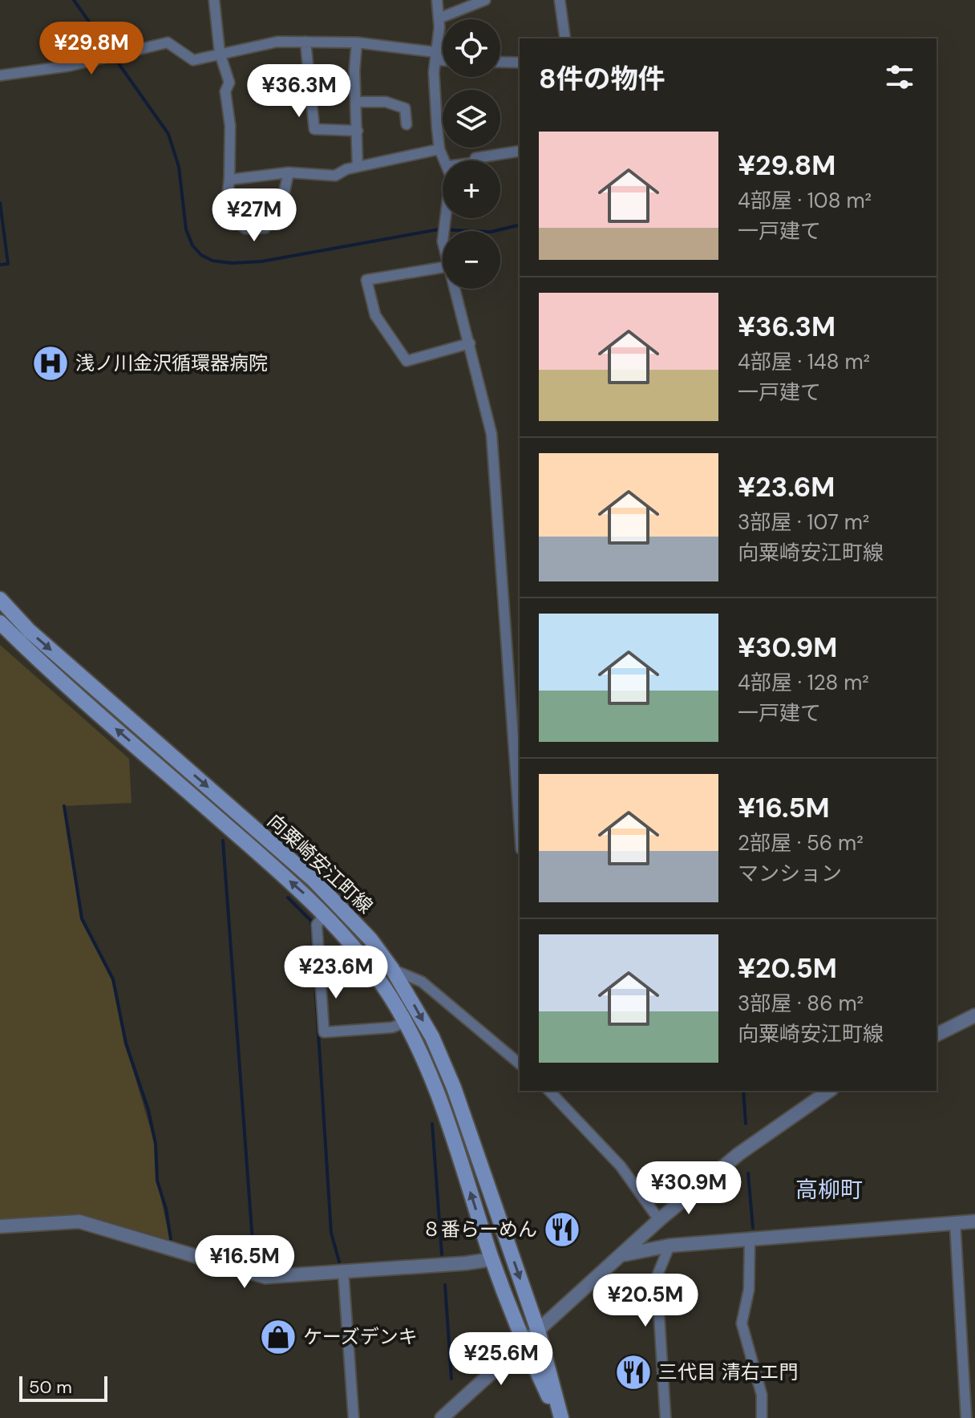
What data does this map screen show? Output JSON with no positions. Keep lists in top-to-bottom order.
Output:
{
  "streets": {
    "main road": ["向粟崎安江町線"]
  },
  "districts": ["高柳町"],
  "places": {
    "hospital": ["浅ノ川金沢循環器病院"],
    "restaurant": ["８番らーめん", "三代目 清右エ門"],
    "shop": ["ケーズデンキ"]
  },
  "scale_bar": "50 m",
  "page": {
    "map_buttons": ["+", "−"],
    "price": [
      "¥29.8M",
      "¥36.3M",
      "¥27M",
      "¥23.6M",
      "¥30.9M",
      "¥16.5M",
      "¥20.5M",
      "¥25.6M"
    ],
    "heading": "8件の物件",
    "list": [
      {
        "name": "¥29.8M",
        "note": "4部屋 · 108 m² · 一戸建て"
      },
      {
        "name": "¥36.3M",
        "note": "4部屋 · 148 m² · 一戸建て"
      },
      {
        "name": "¥23.6M",
        "note": "3部屋 · 107 m² · 向粟崎安江町線"
      },
      {
        "name": "¥30.9M",
        "note": "4部屋 · 128 m² · 一戸建て"
      },
      {
        "name": "¥16.5M",
        "note": "2部屋 · 56 m² · マンション"
      },
      {
        "name": "¥20.5M",
        "note": "3部屋 · 86 m² · 向粟崎安江町線"
      }
    ],
    "scale": "50 m"
  }
}
